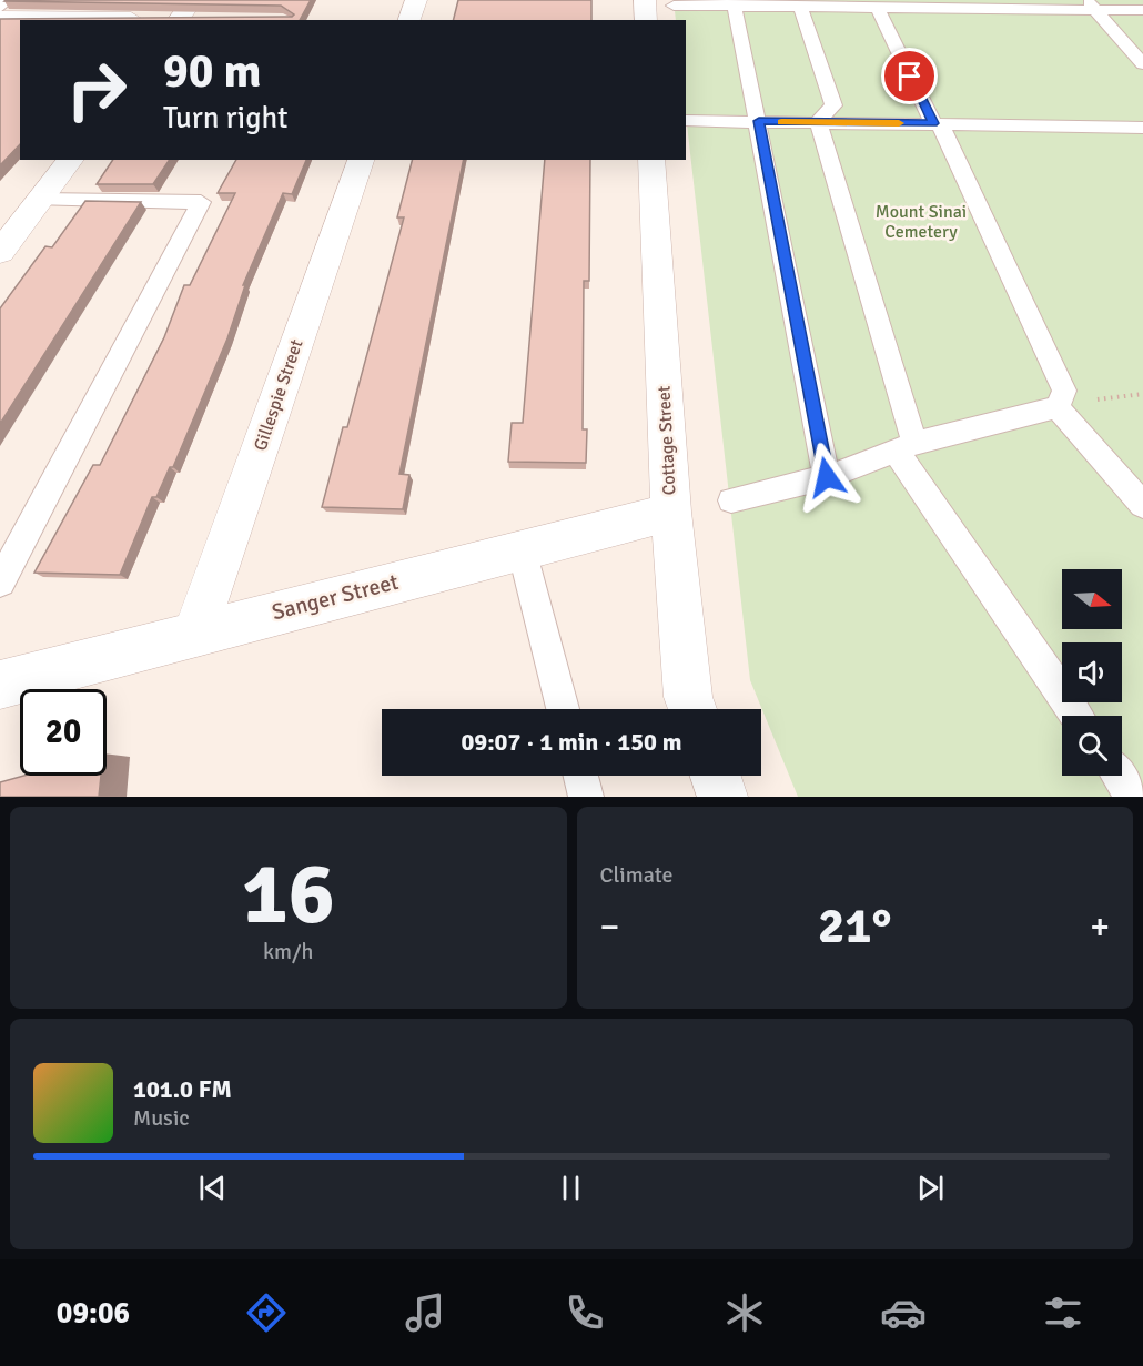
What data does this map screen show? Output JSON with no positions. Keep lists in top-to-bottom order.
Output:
{
  "streets": {
    "street": ["Gillespie Street", "Cottage Street", "Sanger Street"]
  },
  "crossings": [
    ["Gillespie Street", "Sanger Street"],
    ["Cottage Street", "Sanger Street"]
  ],
  "parks": ["Mount Sinai Cemetery"],
  "north": "right",
  "page": {
    "turn": ["90 m", "Turn right"],
    "limit": "20",
    "trip": "09:07 · 1 min · 150 m",
    "tile": [
      ["16", "km/h"],
      "Climate"
    ],
    "heat": ["−", "21°", "+"],
    "song": ["101.0 FM", "Music"],
    "tabs": "09:06"
  }
}
